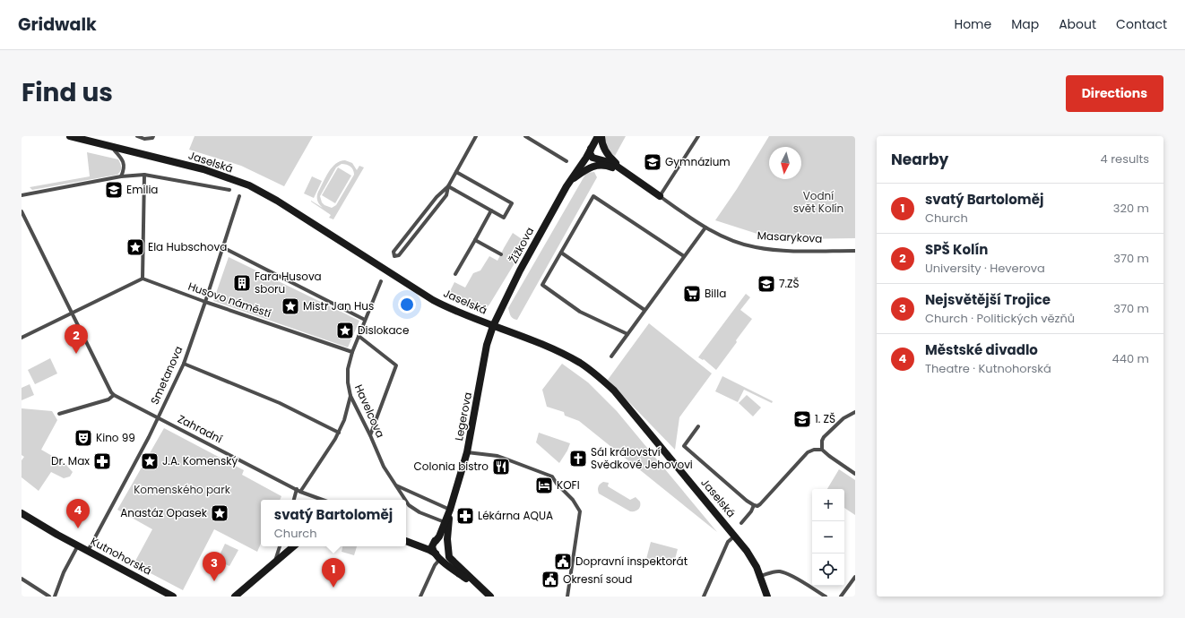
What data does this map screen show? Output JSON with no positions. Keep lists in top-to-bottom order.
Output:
{
  "streets": {
    "street": [
      "Jaselská",
      "Masarykova",
      "Žižkova",
      "Husovo náměstí",
      "Smetanova",
      "Havelcova",
      "Legerova",
      "Zahradní",
      "Kutnohorská"
    ]
  },
  "crossings": [
    ["Jaselská", "Žižkova"],
    ["Jaselská", "Legerova"],
    ["Masarykova", "Žižkova"],
    ["Žižkova", "Legerova"],
    ["Husovo náměstí", "Smetanova"],
    ["Husovo náměstí", "Havelcova"],
    ["Smetanova", "Zahradní"],
    ["Smetanova", "Kutnohorská"],
    ["Havelcova", "Legerova"]
  ],
  "parks": ["Vodní svět Kolín", "Komenského park"],
  "places": {
    "school or university": [
      "Gymnázium",
      "Emilia",
      "7.ZŠ",
      "1. ZŠ"
    ],
    "place": [
      "Ela Hubschova",
      "Mistr Jan Hus",
      "Dislokace",
      "J.A. Komenský",
      "Anastáz Opasek"
    ],
    "building": ["Fara Husova sboru"],
    "supermarket": ["Billa"],
    "theatre": ["Kino 99"],
    "church": ["Sál království Svědkové Jehovovi"],
    "pharmacy": ["Dr. Max", "Lékárna AQUA"],
    "restaurant": ["Colonia bistro"],
    "hotel": ["KOFI"],
    "public building": ["Dopravní inspektorát", "Okresní soud"]
  },
  "north": "bottom",
  "page": {
    "header": "Gridwalk",
    "nav": [
      "Home",
      "Map",
      "About",
      "Contact"
    ],
    "title": "Find us",
    "buttons": "Directions",
    "heading": ["Nearby", "4 results"],
    "list": [
      {
        "mark": "1",
        "name": "svatý Bartoloměj",
        "note": "Church",
        "value": "320 m"
      },
      {
        "mark": "2",
        "name": "SPŠ Kolín",
        "note": "University · Heverova",
        "value": "370 m"
      },
      {
        "mark": "3",
        "name": "Nejsvětější Trojice",
        "note": "Church · Politických vězňů",
        "value": "370 m"
      },
      {
        "mark": "4",
        "name": "Městské divadlo",
        "note": "Theatre · Kutnohorská",
        "value": "440 m"
      }
    ],
    "pins": [
      "2",
      "4",
      "3",
      "1"
    ],
    "map_buttons": ["+", "−"],
    "popup": ["svatý Bartoloměj", "Church"]
  }
}
